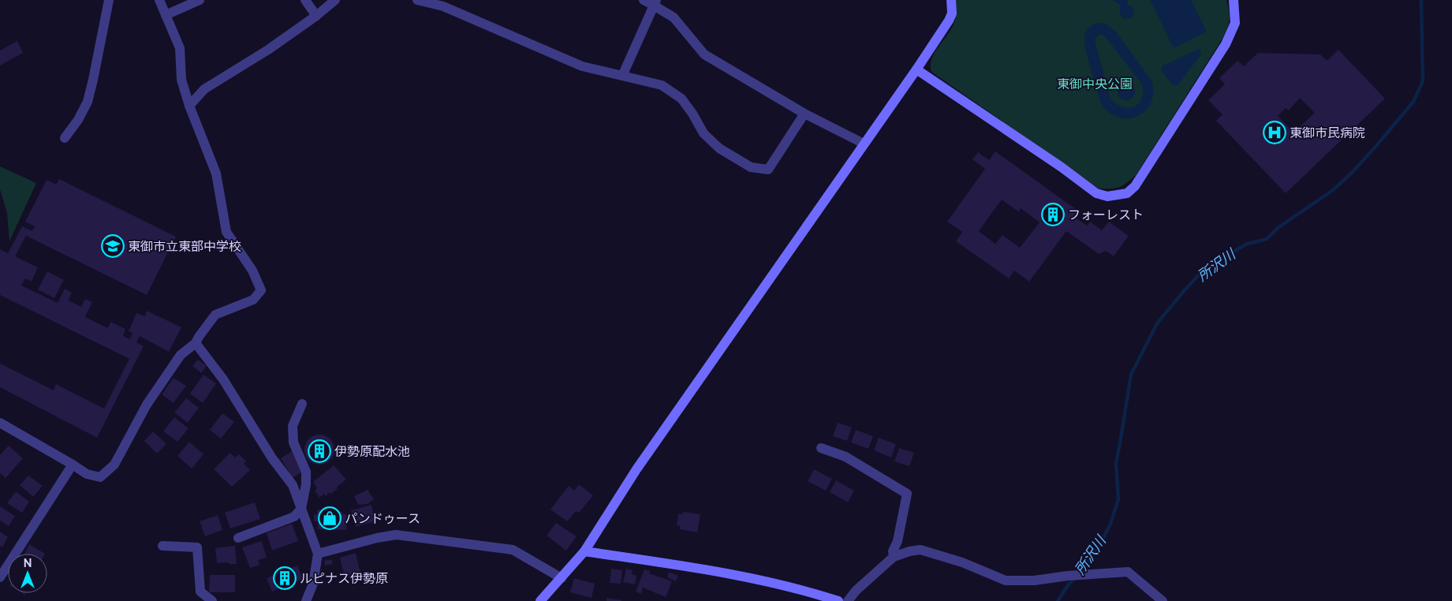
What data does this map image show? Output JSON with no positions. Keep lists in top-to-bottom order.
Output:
{
  "water": ["所沢川"],
  "parks": ["東御中央公園"],
  "places": {
    "hospital": ["東御市民病院"],
    "building": ["フォーレスト", "伊勢原配水池", "ルピナス伊勢原"],
    "school or university": ["東御市立東部中学校"],
    "shop": ["パンドゥース"]
  },
  "north": "top"
}
